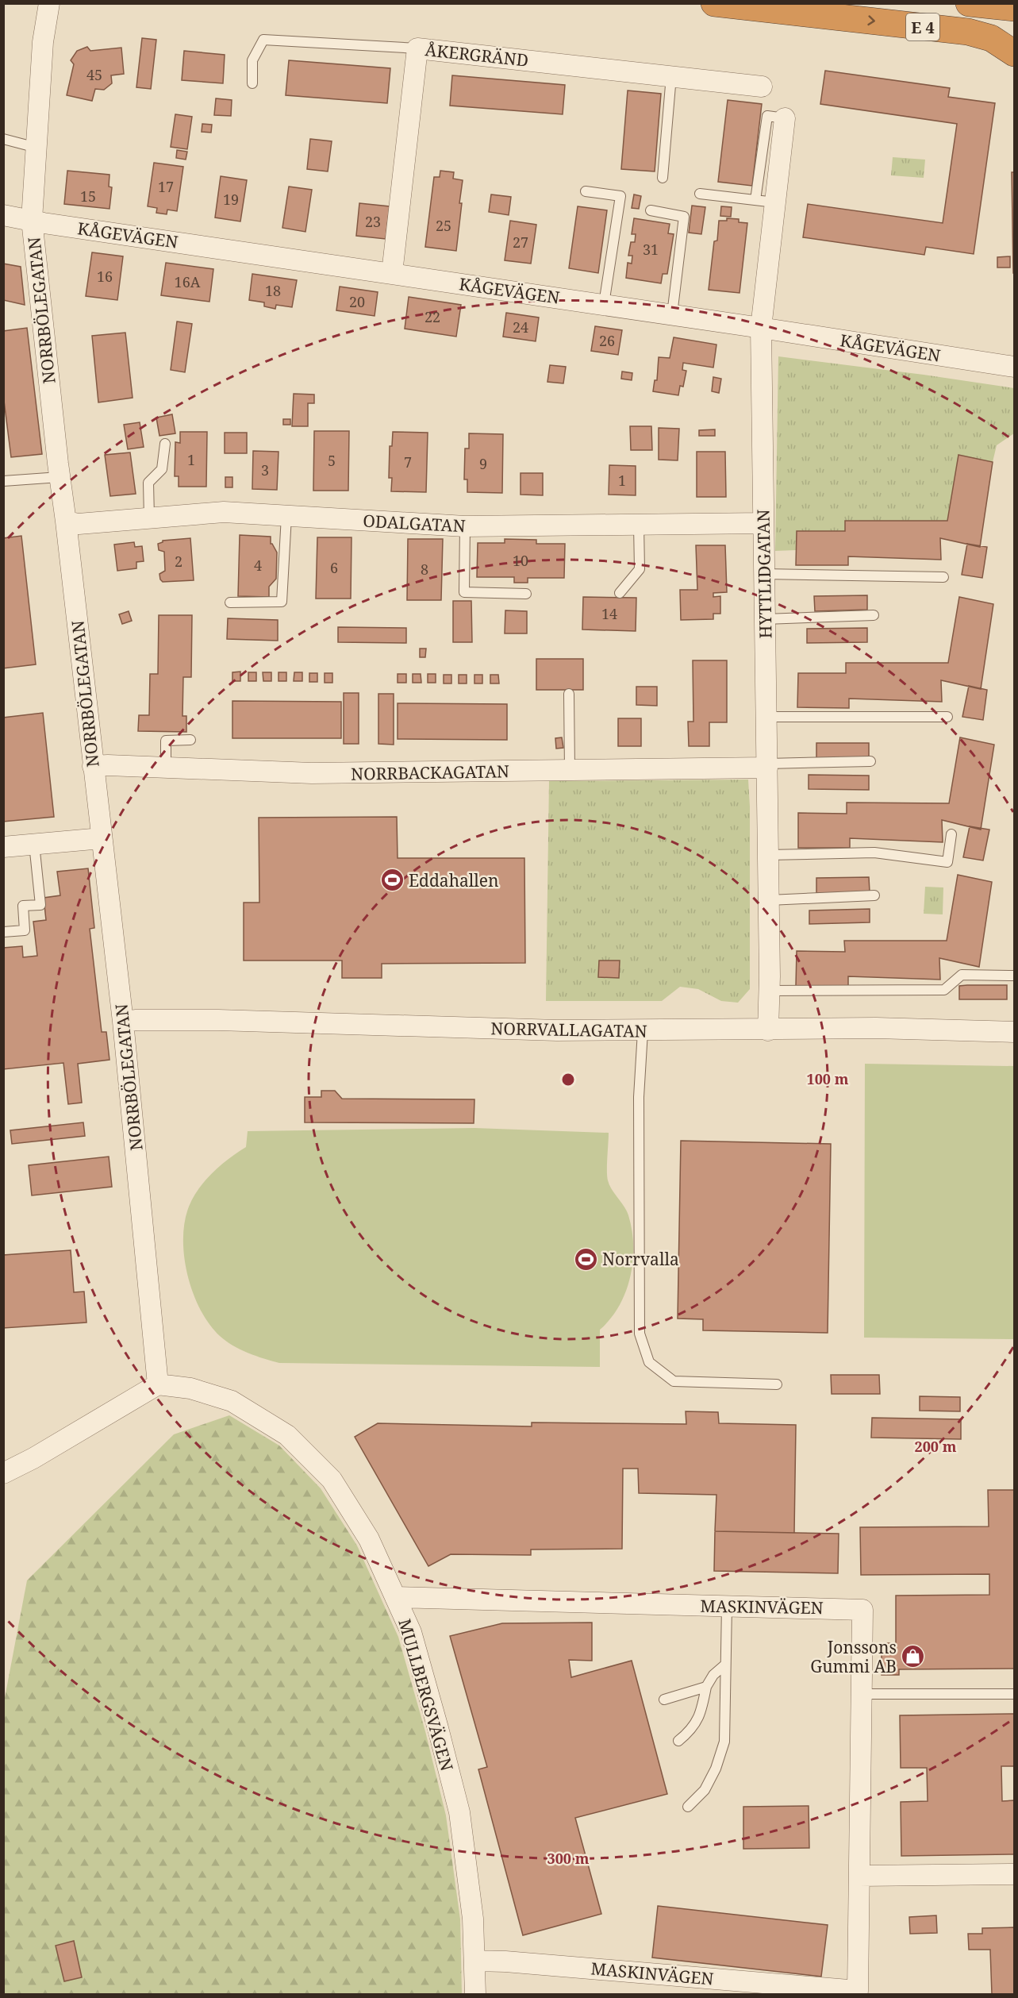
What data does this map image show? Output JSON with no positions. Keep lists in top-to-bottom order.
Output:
{
  "streets": {
    "highway": ["E 4"],
    "street": [
      "ÅKERGRÄND",
      "KÅGEVÄGEN",
      "NORRBÖLEGATAN",
      "ODALGATAN",
      "HYTTLIDGATAN",
      "NORRBACKAGATAN",
      "NORRVALLAGATAN",
      "MASKINVÄGEN",
      "MULLBERGSVÄGEN"
    ]
  },
  "crossings": [
    ["ÅKERGRÄND", "KÅGEVÄGEN"],
    ["KÅGEVÄGEN", "NORRBÖLEGATAN"],
    ["KÅGEVÄGEN", "HYTTLIDGATAN"],
    ["NORRBÖLEGATAN", "ODALGATAN"],
    ["NORRBÖLEGATAN", "NORRBACKAGATAN"],
    ["NORRBÖLEGATAN", "NORRVALLAGATAN"],
    ["NORRBÖLEGATAN", "MULLBERGSVÄGEN"],
    ["ODALGATAN", "HYTTLIDGATAN"],
    ["HYTTLIDGATAN", "NORRBACKAGATAN"],
    ["HYTTLIDGATAN", "NORRVALLAGATAN"],
    ["MASKINVÄGEN", "MULLBERGSVÄGEN"]
  ],
  "places": {
    "sports": ["Eddahallen", "Norrvalla"],
    "shop": ["Jonssons Gummi AB"]
  },
  "house_numbers": [
    "45",
    "17",
    "15",
    "19",
    "23",
    "25",
    "27",
    "31",
    "16",
    "16A",
    "18",
    "20",
    "22",
    "24",
    "26",
    "1",
    "5",
    "7",
    "9",
    "3",
    "1",
    "10",
    "2",
    "4",
    "6",
    "8",
    "14"
  ],
  "rings": ["100 m", "200 m", "300 m"]
}
